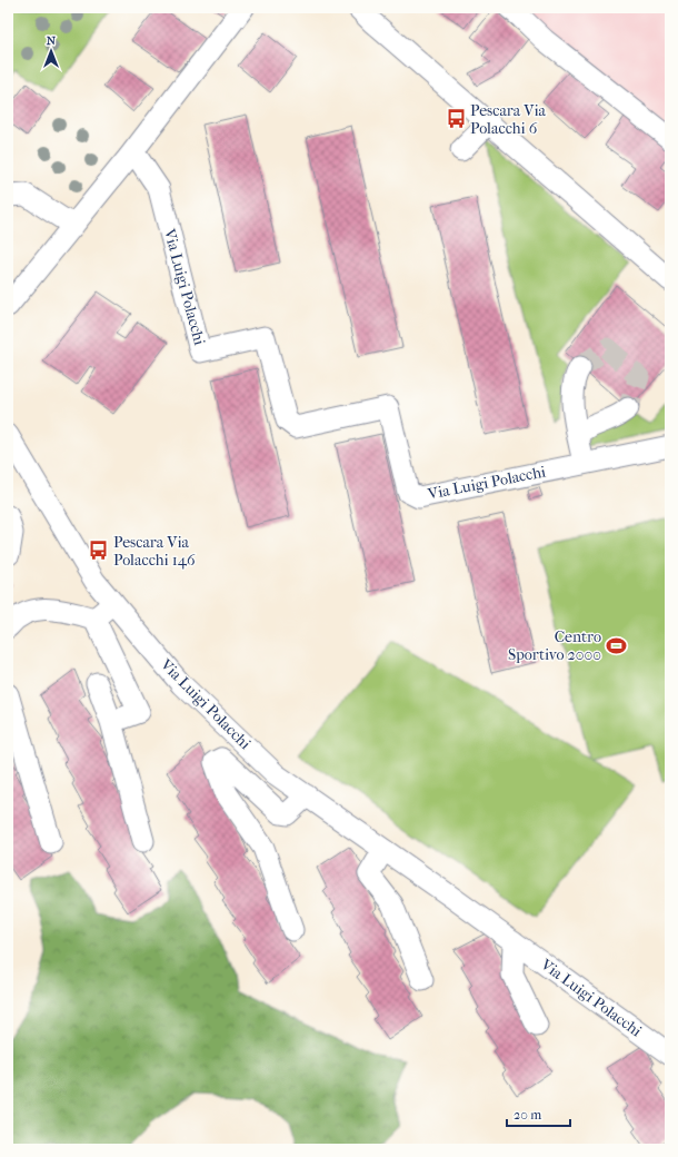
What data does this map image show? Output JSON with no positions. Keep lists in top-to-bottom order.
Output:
{
  "streets": {
    "street": ["Via Luigi Polacchi"]
  },
  "places": {
    "bus stop": ["Pescara Via Polacchi 6", "Pescara Via Polacchi 146"],
    "sports": ["Centro Sportivo 2000"]
  },
  "scale_bar": "20 m",
  "north": "top"
}
